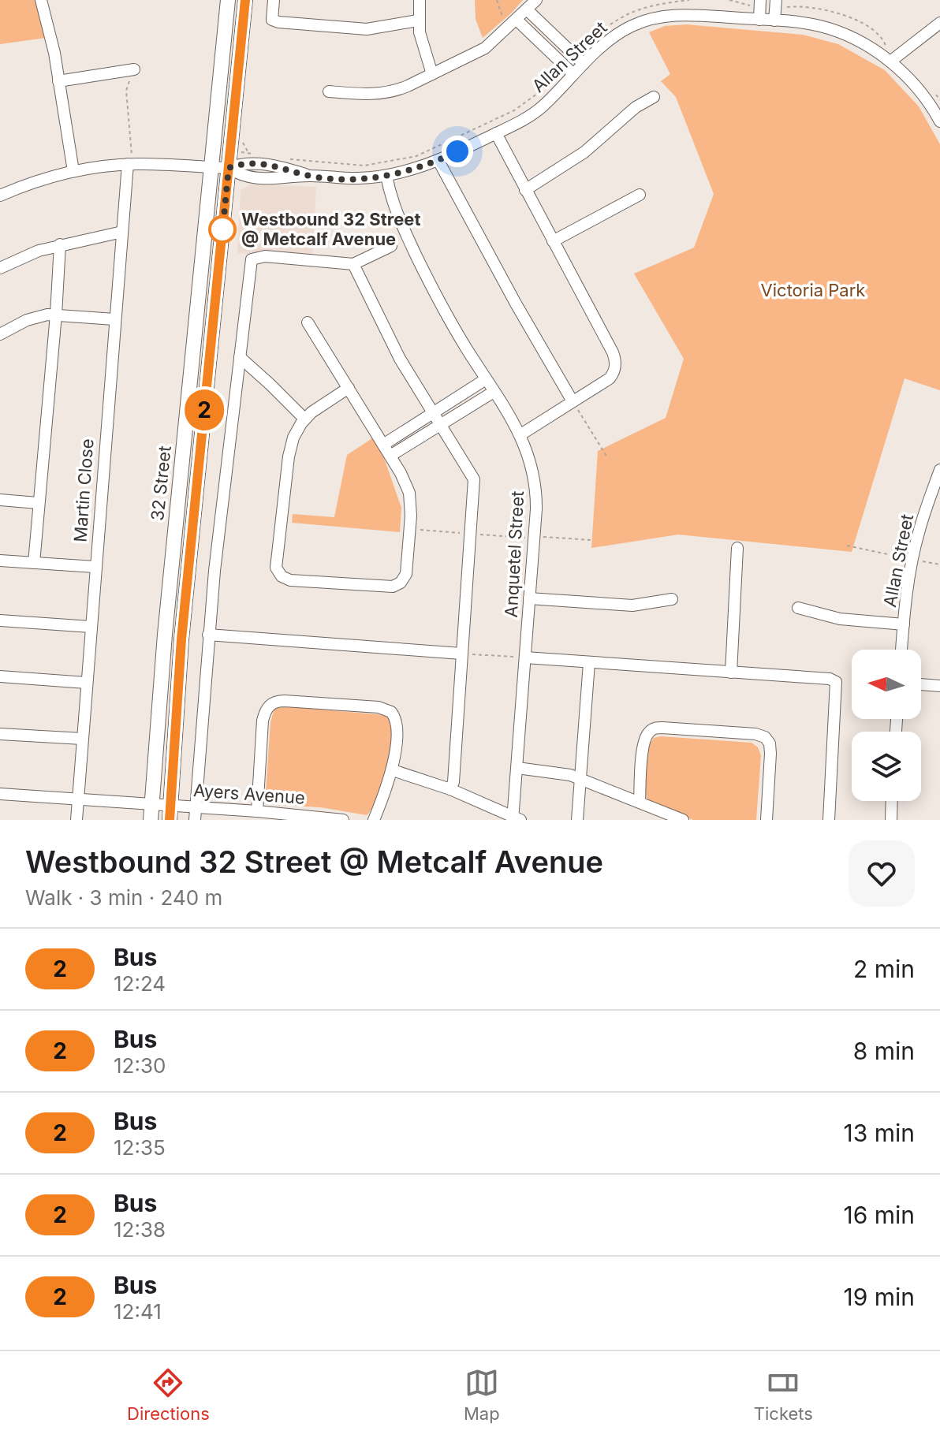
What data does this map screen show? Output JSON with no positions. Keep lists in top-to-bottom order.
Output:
{
  "streets": {
    "main road": ["32 Street"],
    "street": [
      "Allan Street",
      "Martin Close",
      "Anquetel Street",
      "Ayers Avenue"
    ]
  },
  "crossings": [
    ["Allan Street", "32 Street"],
    ["Allan Street", "Martin Close"],
    ["Allan Street", "Anquetel Street"],
    ["32 Street", "Ayers Avenue"],
    ["Martin Close", "Ayers Avenue"]
  ],
  "parks": ["Victoria Park"],
  "places": ["Westbound 32 Street @ Metcalf Avenue"],
  "lines": ["bus line 2"],
  "north": "left",
  "page": {
    "on_map": "2",
    "heading": ["Westbound 32 Street @ Metcalf Avenue", "Walk · 3 min · 240 m"],
    "list": [
      {
        "mark": "2",
        "name": "Bus",
        "note": "12:24",
        "value": "2 min"
      },
      {
        "mark": "2",
        "name": "Bus",
        "note": "12:30",
        "value": "8 min"
      },
      {
        "mark": "2",
        "name": "Bus",
        "note": "12:35",
        "value": "13 min"
      },
      {
        "mark": "2",
        "name": "Bus",
        "note": "12:38",
        "value": "16 min"
      },
      {
        "mark": "2",
        "name": "Bus",
        "note": "12:41",
        "value": "19 min"
      }
    ],
    "tabs": ["Directions", "Map", "Tickets"]
  }
}
